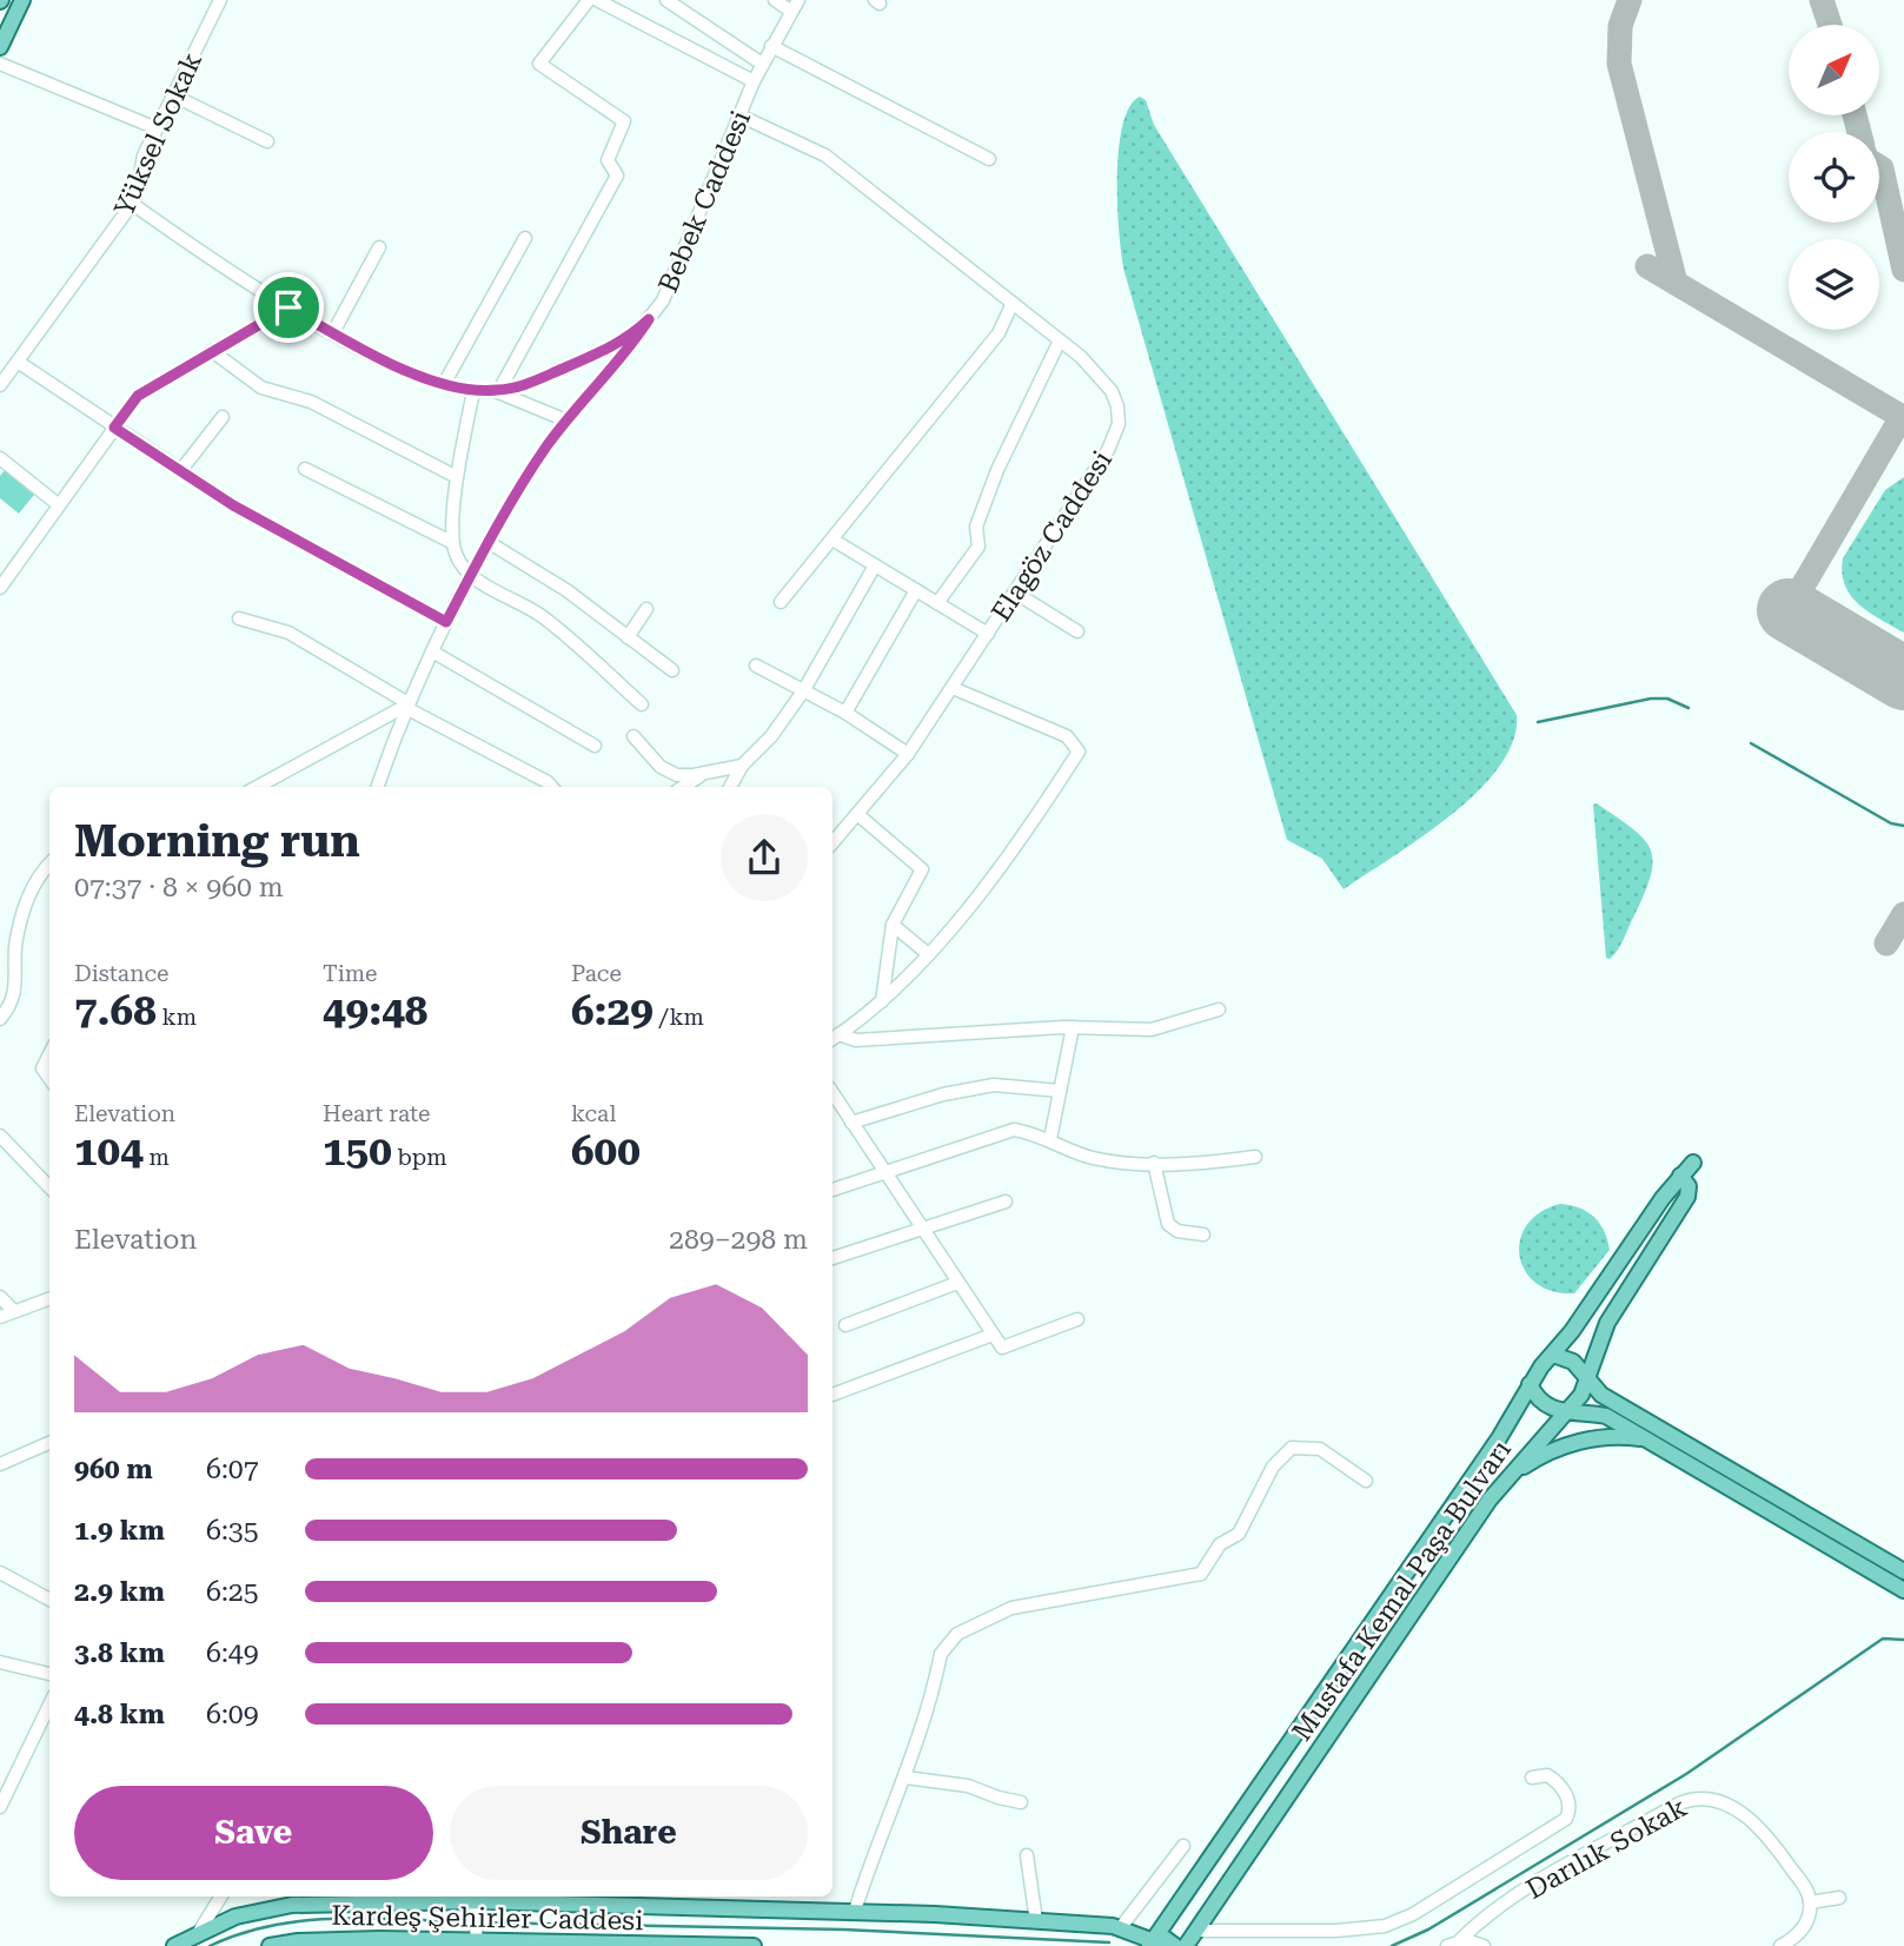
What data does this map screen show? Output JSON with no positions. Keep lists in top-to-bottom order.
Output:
{
  "streets": {
    "main road": ["Mustafa Kemal Paşa Bulvarı", "Kardeş Şehirler Caddesi"],
    "street": [
      "Yüksel Sokak",
      "Bebek Caddesi",
      "Elagöz Caddesi",
      "Darılık Sokak"
    ]
  },
  "crossings": [
    ["Yüksel Sokak", "Bebek Caddesi"],
    ["Bebek Caddesi", "Elagöz Caddesi"],
    ["Mustafa Kemal Paşa Bulvarı", "Kardeş Şehirler Caddesi"]
  ],
  "north": "top right",
  "page": {
    "heading": ["Morning run", "07:37 · 8 × 960 m"],
    "stats": [
      ["Distance", "7.68 km"],
      ["Time", "49:48"],
      ["Pace", "6:29 /km"],
      ["Elevation", "104 m"],
      ["Heart rate", "150 bpm"],
      ["kcal", "600"]
    ],
    "chart": ["Elevation", "289–298 m"],
    "list": [
      {
        "name": "960 m",
        "note": "6:07"
      },
      {
        "name": "1.9 km",
        "note": "6:35"
      },
      {
        "name": "2.9 km",
        "note": "6:25"
      },
      {
        "name": "3.8 km",
        "note": "6:49"
      },
      {
        "name": "4.8 km",
        "note": "6:09"
      }
    ],
    "buttons": ["Save", "Share"]
  }
}
